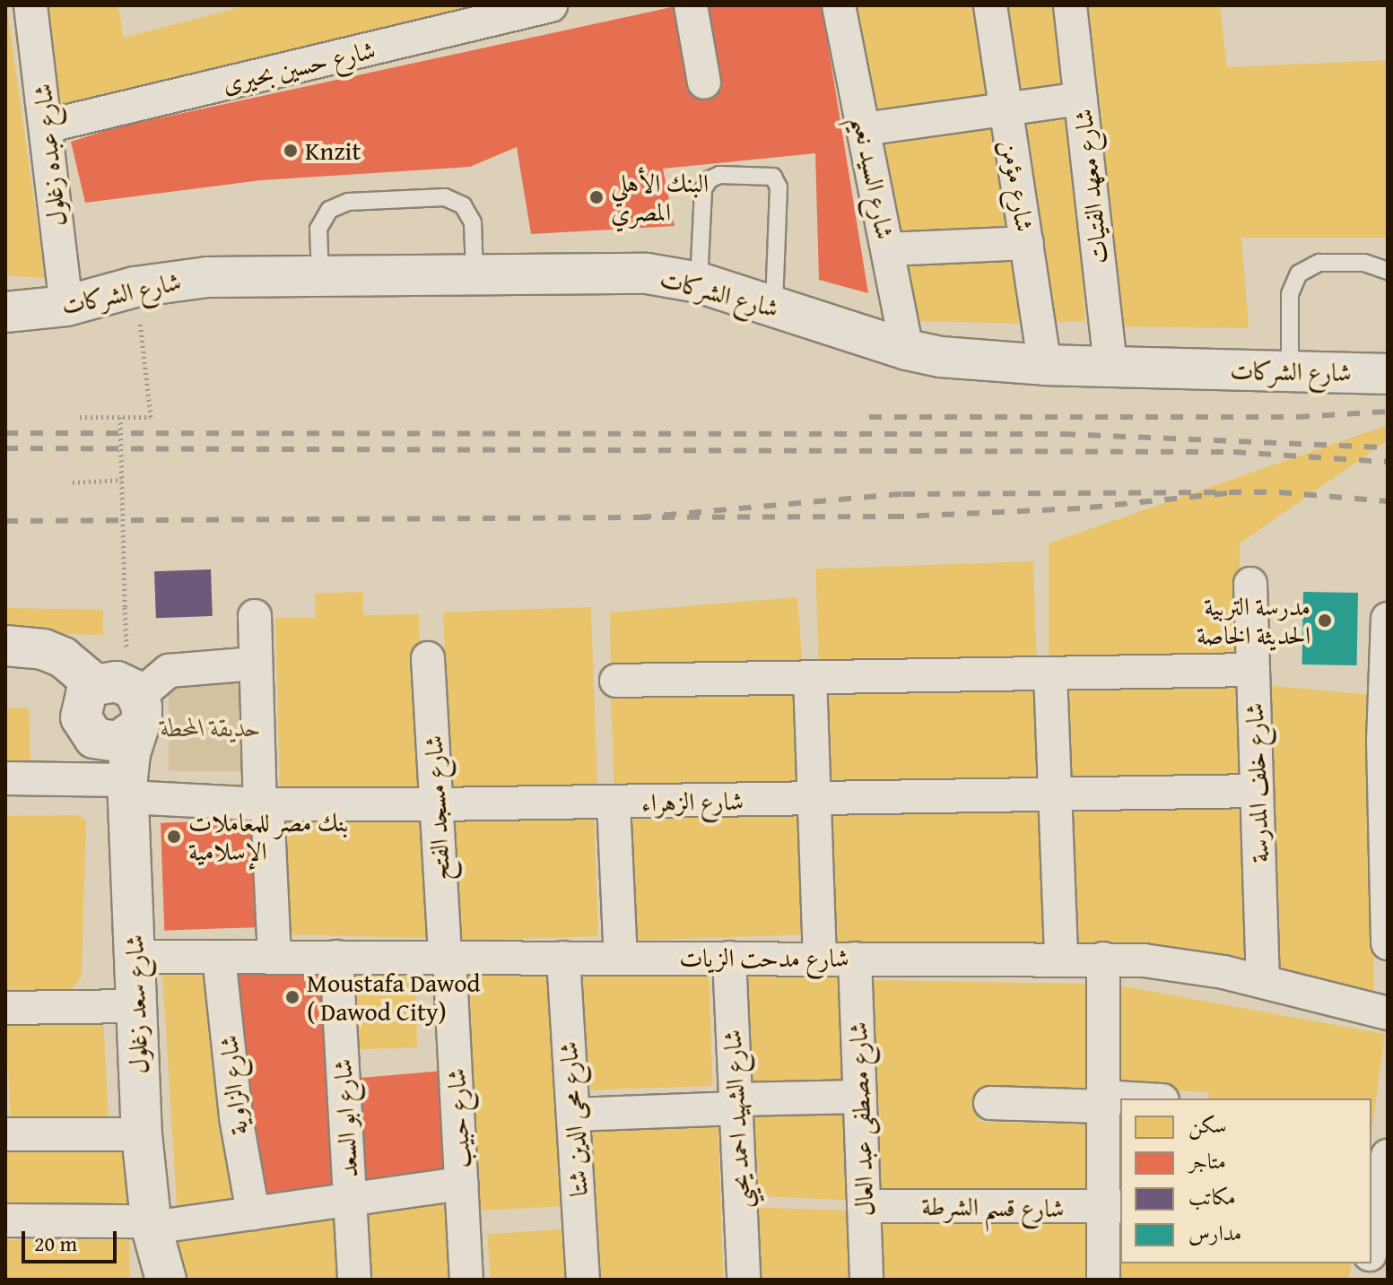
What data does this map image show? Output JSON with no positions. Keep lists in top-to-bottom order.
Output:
{
  "streets": {
    "main road": ["شارع الشركات", "شارع سعد زغلول"],
    "street": [
      "شارع حسين بحيرى",
      "شارع عبده زغلول",
      "شارع السيد نعيم",
      "شارع مؤمن",
      "شارع معهد الفتيات",
      "شارع خلف المدرسة",
      "شارع الزهراء",
      "شارع مسجد الفتح",
      "شارع مدحت الزيات",
      "شارع الزاوية",
      "شارع ابو السعد",
      "شارع حبيب",
      "شارع محى الدين شتا",
      "شارع الشهيد احمد يحيي",
      "شارع مصطفى عبد العال",
      "شارع قسم الشرطة"
    ]
  },
  "crossings": [
    ["شارع حسين بحيرى", "شارع عبده زغلول"],
    ["شارع عبده زغلول", "شارع الشركات"],
    ["شارع السيد نعيم", "شارع الشركات"],
    ["شارع مؤمن", "شارع الشركات"],
    ["شارع معهد الفتيات", "شارع الشركات"],
    ["شارع خلف المدرسة", "شارع الزهراء"],
    ["شارع خلف المدرسة", "شارع مدحت الزيات"],
    ["شارع الزهراء", "شارع مسجد الفتح"],
    ["شارع الزهراء", "شارع سعد زغلول"],
    ["شارع مسجد الفتح", "شارع مدحت الزيات"],
    ["شارع مسجد الفتح", "شارع حبيب"],
    ["شارع مدحت الزيات", "شارع سعد زغلول"],
    ["شارع مدحت الزيات", "شارع الزاوية"],
    ["شارع مدحت الزيات", "شارع ابو السعد"],
    ["شارع مدحت الزيات", "شارع حبيب"],
    ["شارع مدحت الزيات", "شارع محى الدين شتا"],
    ["شارع مدحت الزيات", "شارع الشهيد احمد يحيي"],
    ["شارع مدحت الزيات", "شارع مصطفى عبد العال"],
    ["شارع مصطفى عبد العال", "شارع قسم الشرطة"]
  ],
  "parks": ["حديقة المحطة"],
  "places": [
    "Knzit",
    "البنك الأهلي المصري",
    "مدرسة التربية الحديثة الخاصة",
    "بنك مصر للمعاملات الإسلامية",
    "Moustafa Dawod ( Dawod City)"
  ],
  "legend": [
    "سكن",
    "متاجر",
    "مكاتب",
    "مدارس"
  ],
  "scale_bar": "20 m"
}
